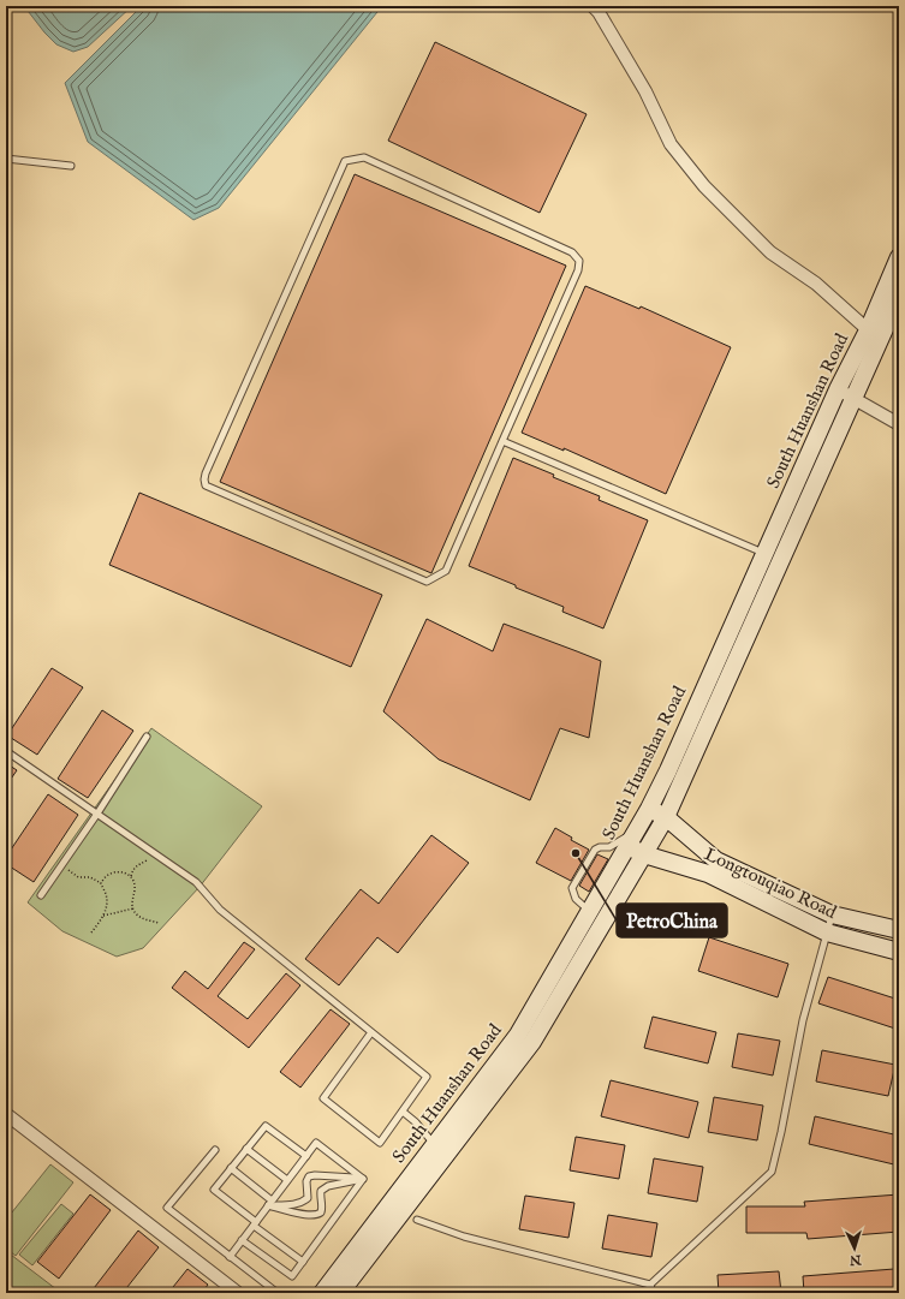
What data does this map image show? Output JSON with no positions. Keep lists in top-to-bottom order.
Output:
{
  "streets": {
    "main road": ["South Huanshan Road", "Longtouqiao Road"]
  },
  "crossings": [
    ["South Huanshan Road", "Longtouqiao Road"]
  ],
  "places": ["PetroChina"],
  "north": "bottom"
}
